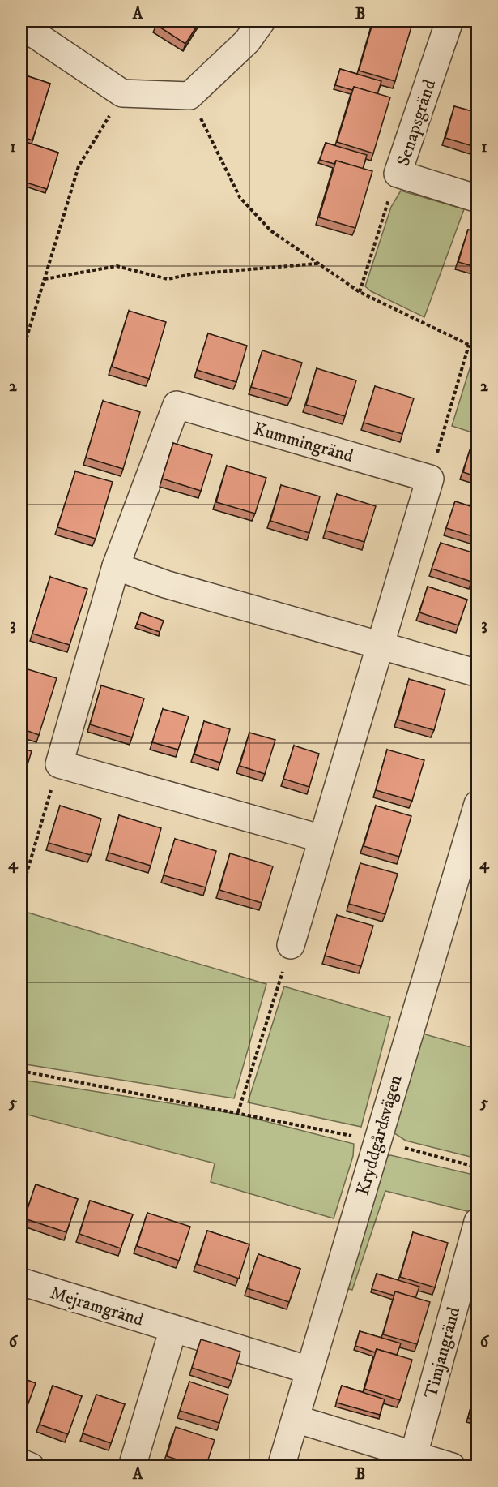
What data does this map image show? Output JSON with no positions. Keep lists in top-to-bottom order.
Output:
{
  "streets": {
    "street": [
      "Senapsgränd",
      "Kummingränd",
      "Kryddgårdsvägen",
      "Mejramgränd",
      "Timjangränd"
    ]
  },
  "crossings": [
    ["Kryddgårdsvägen", "Mejramgränd"]
  ],
  "grid": {
    "columns": ["A", "B"],
    "rows": [
      "1",
      "2",
      "3",
      "4",
      "5",
      "6"
    ]
  }
}
